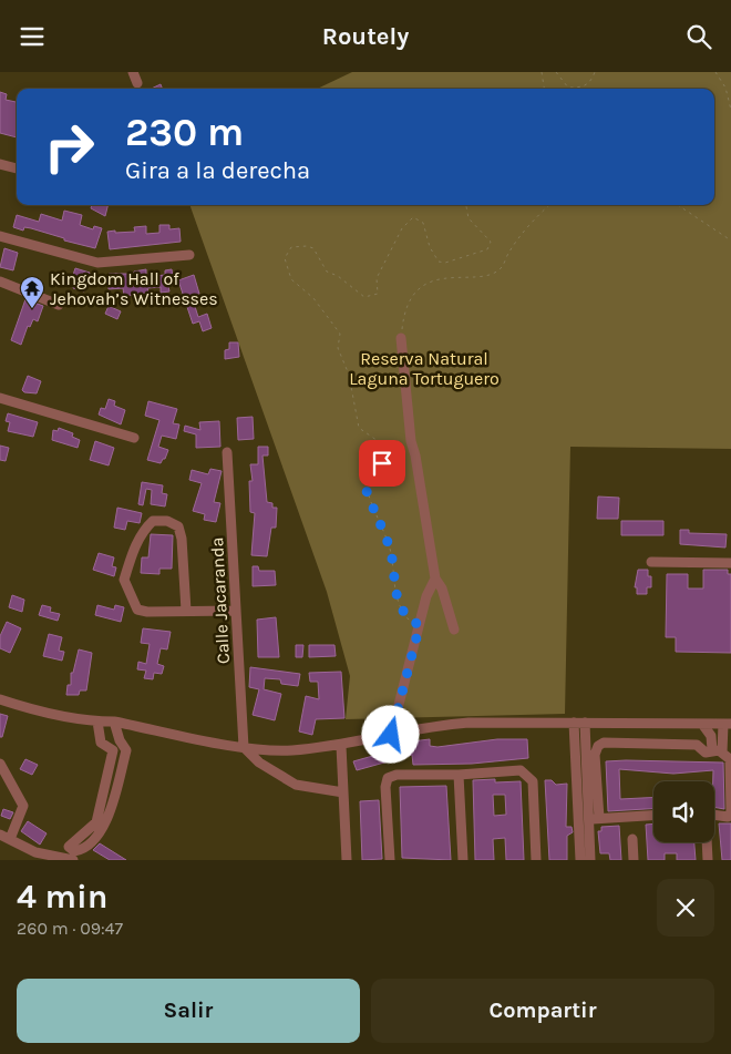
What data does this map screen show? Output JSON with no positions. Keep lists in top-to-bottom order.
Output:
{
  "streets": {
    "street": ["Calle Jacaranda"]
  },
  "parks": ["Reserva Natural Laguna Tortuguero"],
  "places": {
    "temple": ["Kingdom Hall of Jehovah’s Witnesses"]
  },
  "page": {
    "header": "Routely",
    "turn": ["230 m", "Gira a la derecha"],
    "heading": ["4 min", "260 m · 09:47"],
    "buttons": ["Salir", "Compartir"]
  }
}
